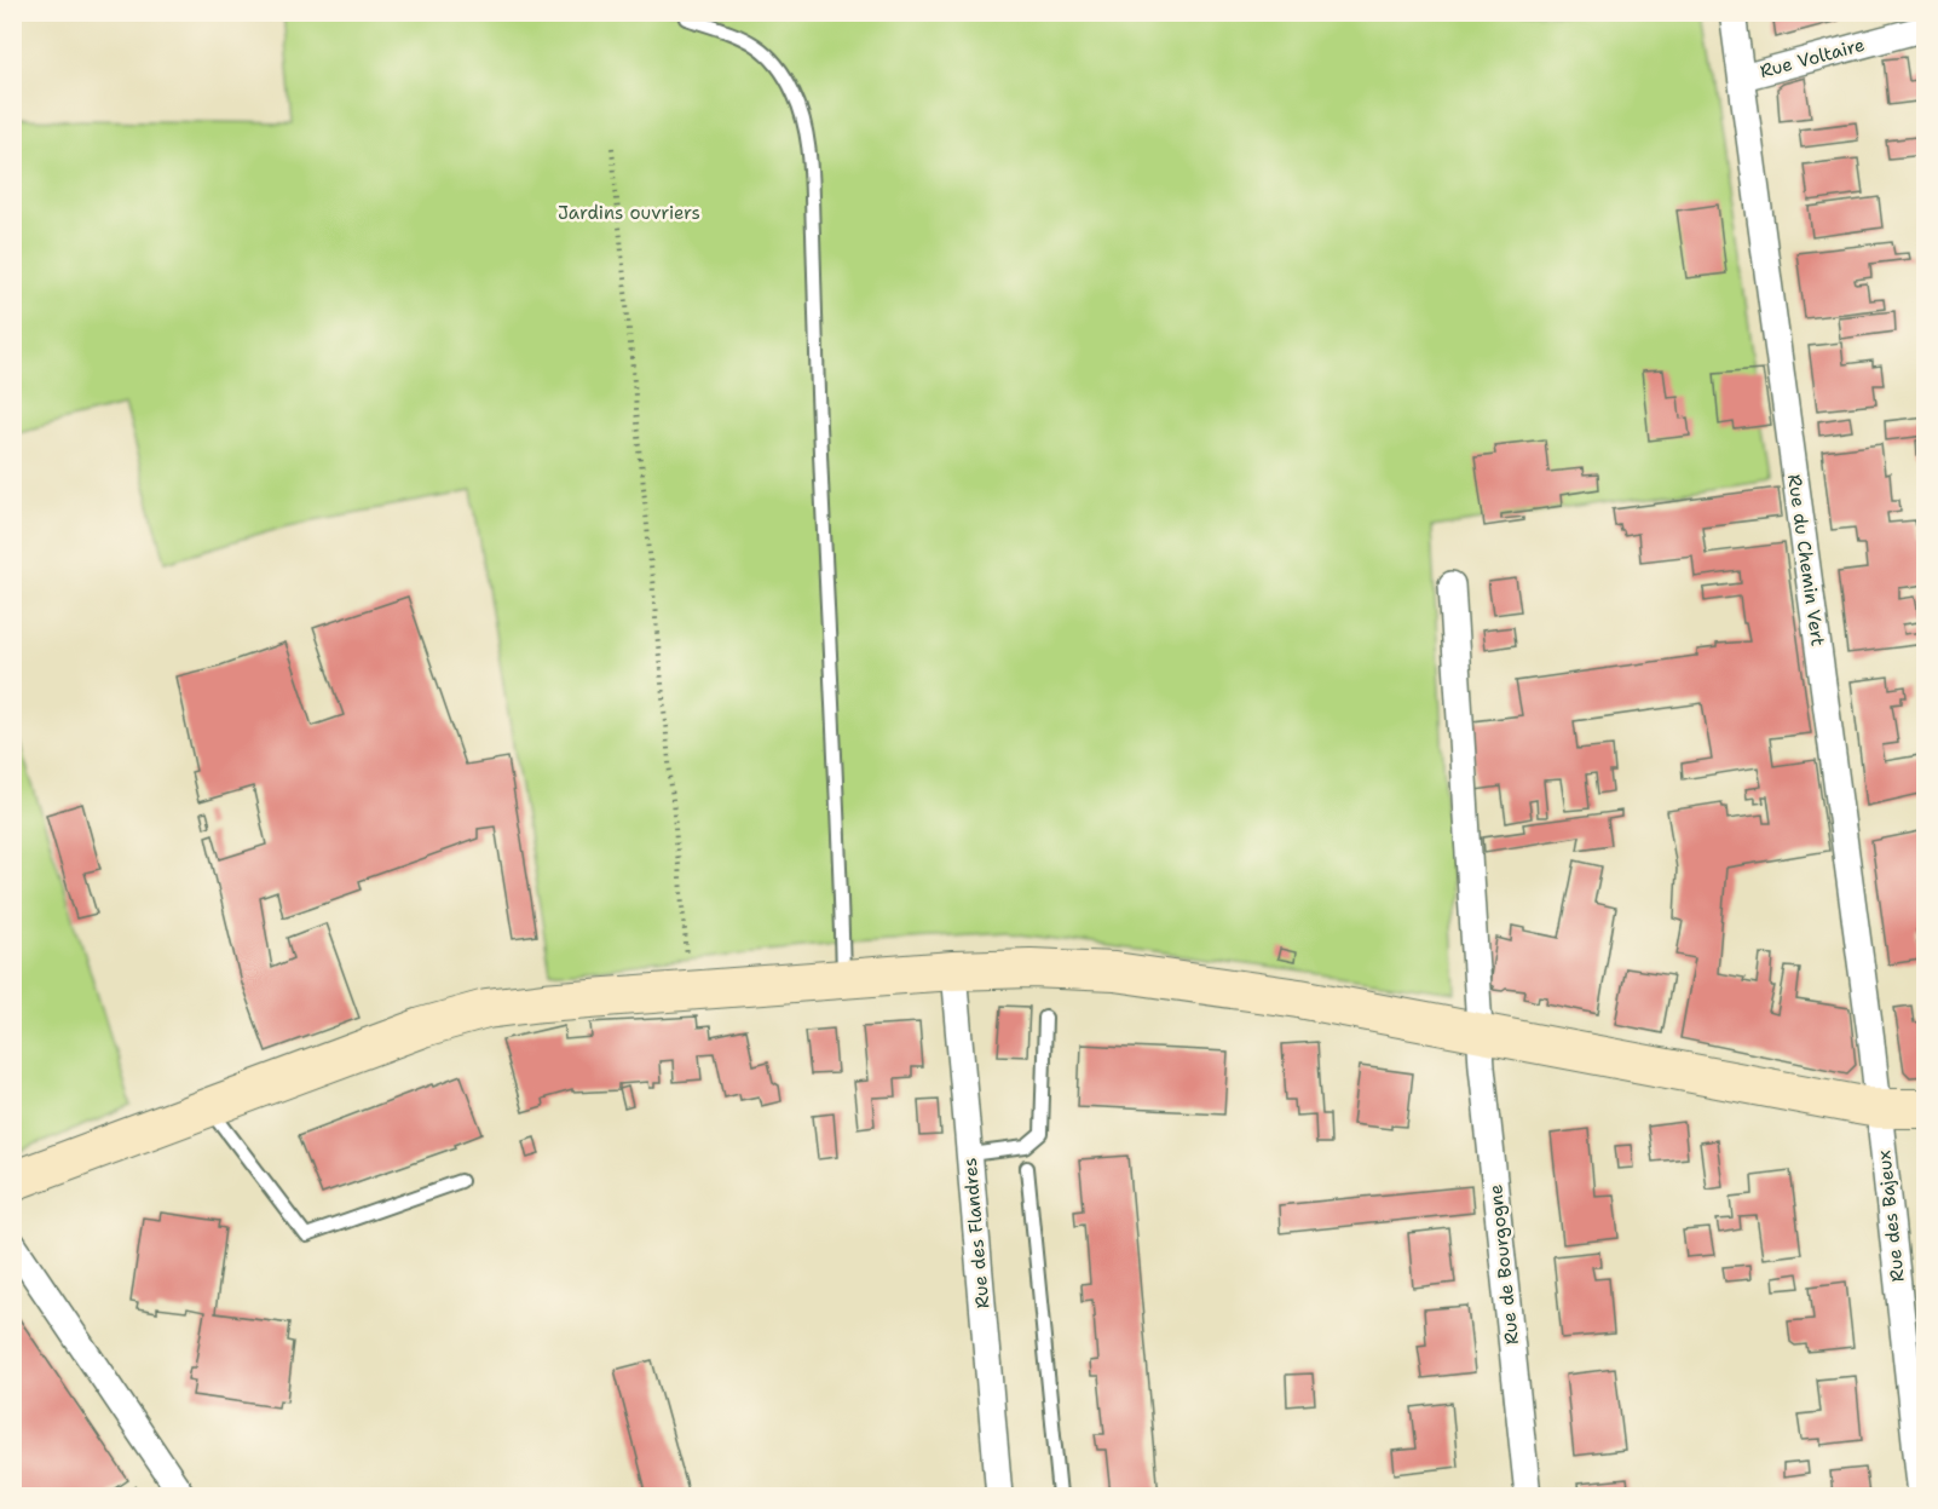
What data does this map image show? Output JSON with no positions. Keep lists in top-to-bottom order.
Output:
{
  "streets": {
    "street": [
      "Rue Voltaire",
      "Rue du Chemin Vert",
      "Rue des Bajeux",
      "Rue des Flandres",
      "Rue de Bourgogne"
    ]
  },
  "crossings": [
    ["Rue Voltaire", "Rue du Chemin Vert"],
    ["Rue du Chemin Vert", "Rue des Bajeux"]
  ],
  "parks": ["Jardins ouvriers"]
}
